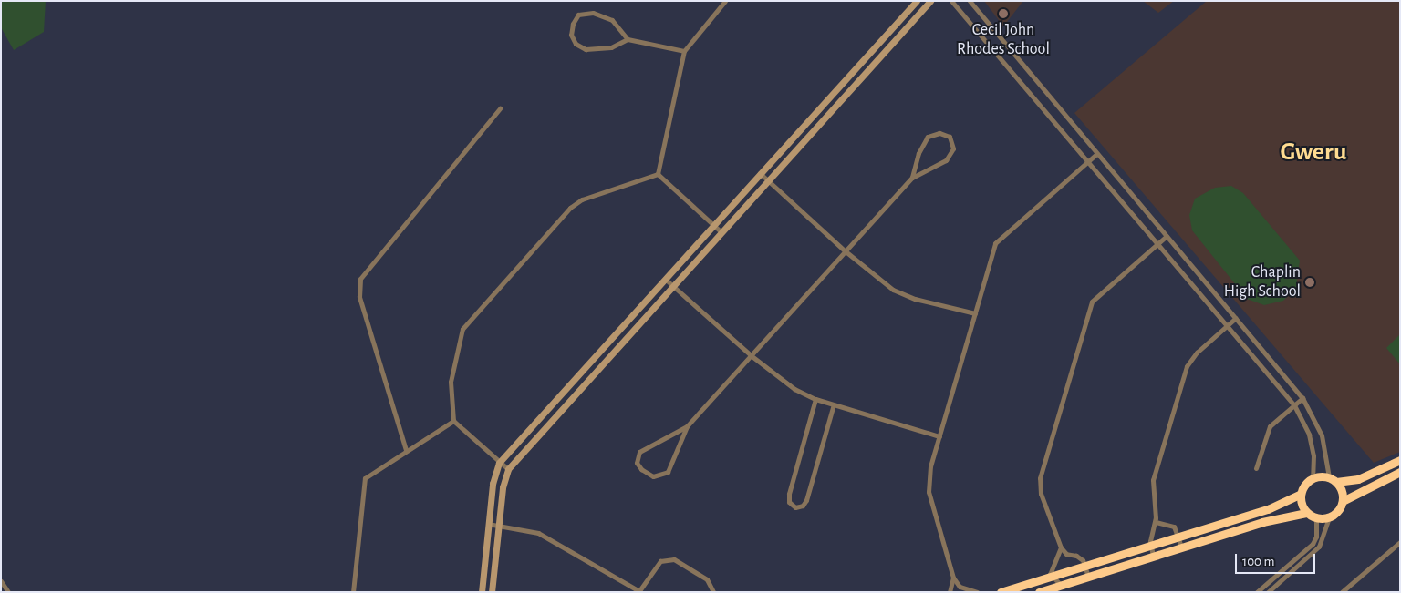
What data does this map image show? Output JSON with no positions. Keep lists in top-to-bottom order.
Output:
{
  "districts": ["Gweru"],
  "places": ["Cecil John Rhodes School", "Chaplin High School"],
  "scale_bar": "100 m"
}
